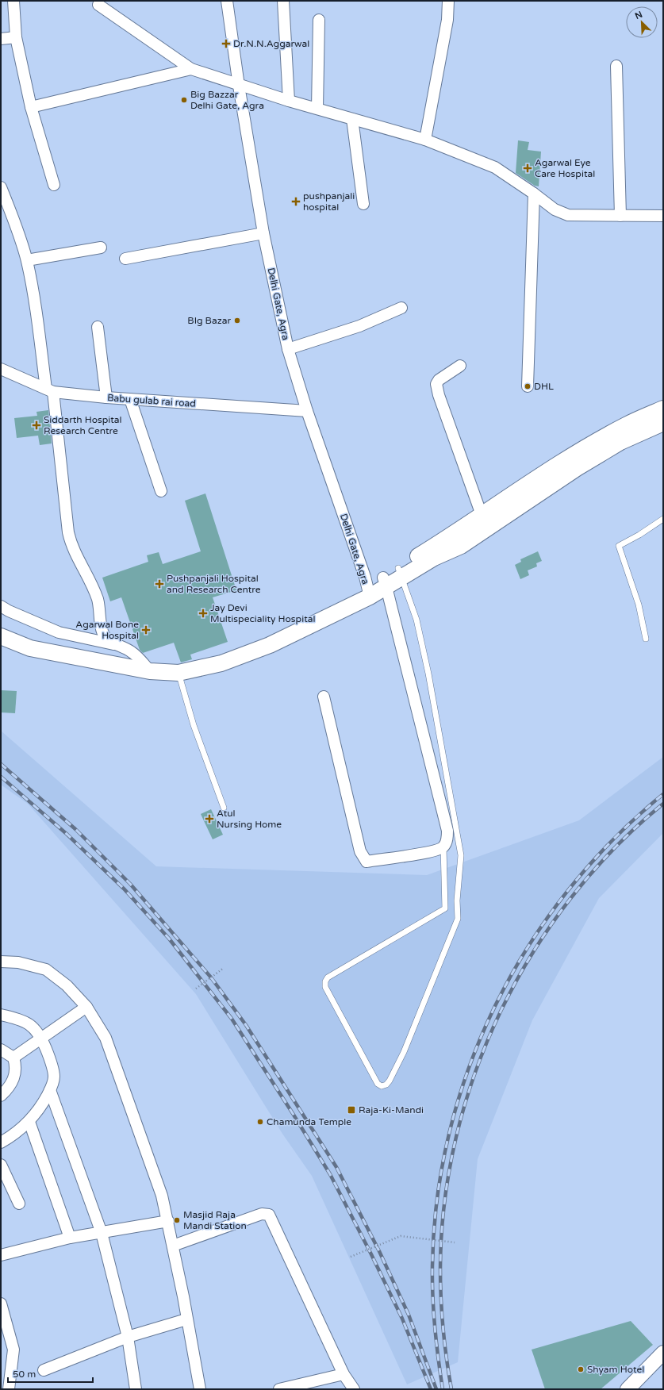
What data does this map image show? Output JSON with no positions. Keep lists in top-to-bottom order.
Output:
{
  "streets": {
    "street": ["Delhi Gate, Agra", "Babu gulab rai road"]
  },
  "crossings": [
    ["Delhi Gate, Agra", "Babu gulab rai road"]
  ],
  "places": {
    "health": [
      "Dr.N.N.Aggarwal",
      "Agarwal Eye Care Hospital",
      "pushpanjali hospital",
      "Siddarth Hospital Research Centre",
      "Pushpanjali Hospital and Research Centre",
      "Jay Devi Multispeciality Hospital",
      "Agarwal Bone Hospital",
      "Atul Nursing Home"
    ],
    "other": [
      "Big Bazzar Delhi Gate, Agra",
      "BIg Bazar",
      "DHL",
      "Chamunda Temple",
      "Masjid Raja Mandi Station",
      "Shyam Hotel"
    ],
    "transit": ["Raja-Ki-Mandi"]
  },
  "scale_bar": "50 m",
  "north": "top left"
}
